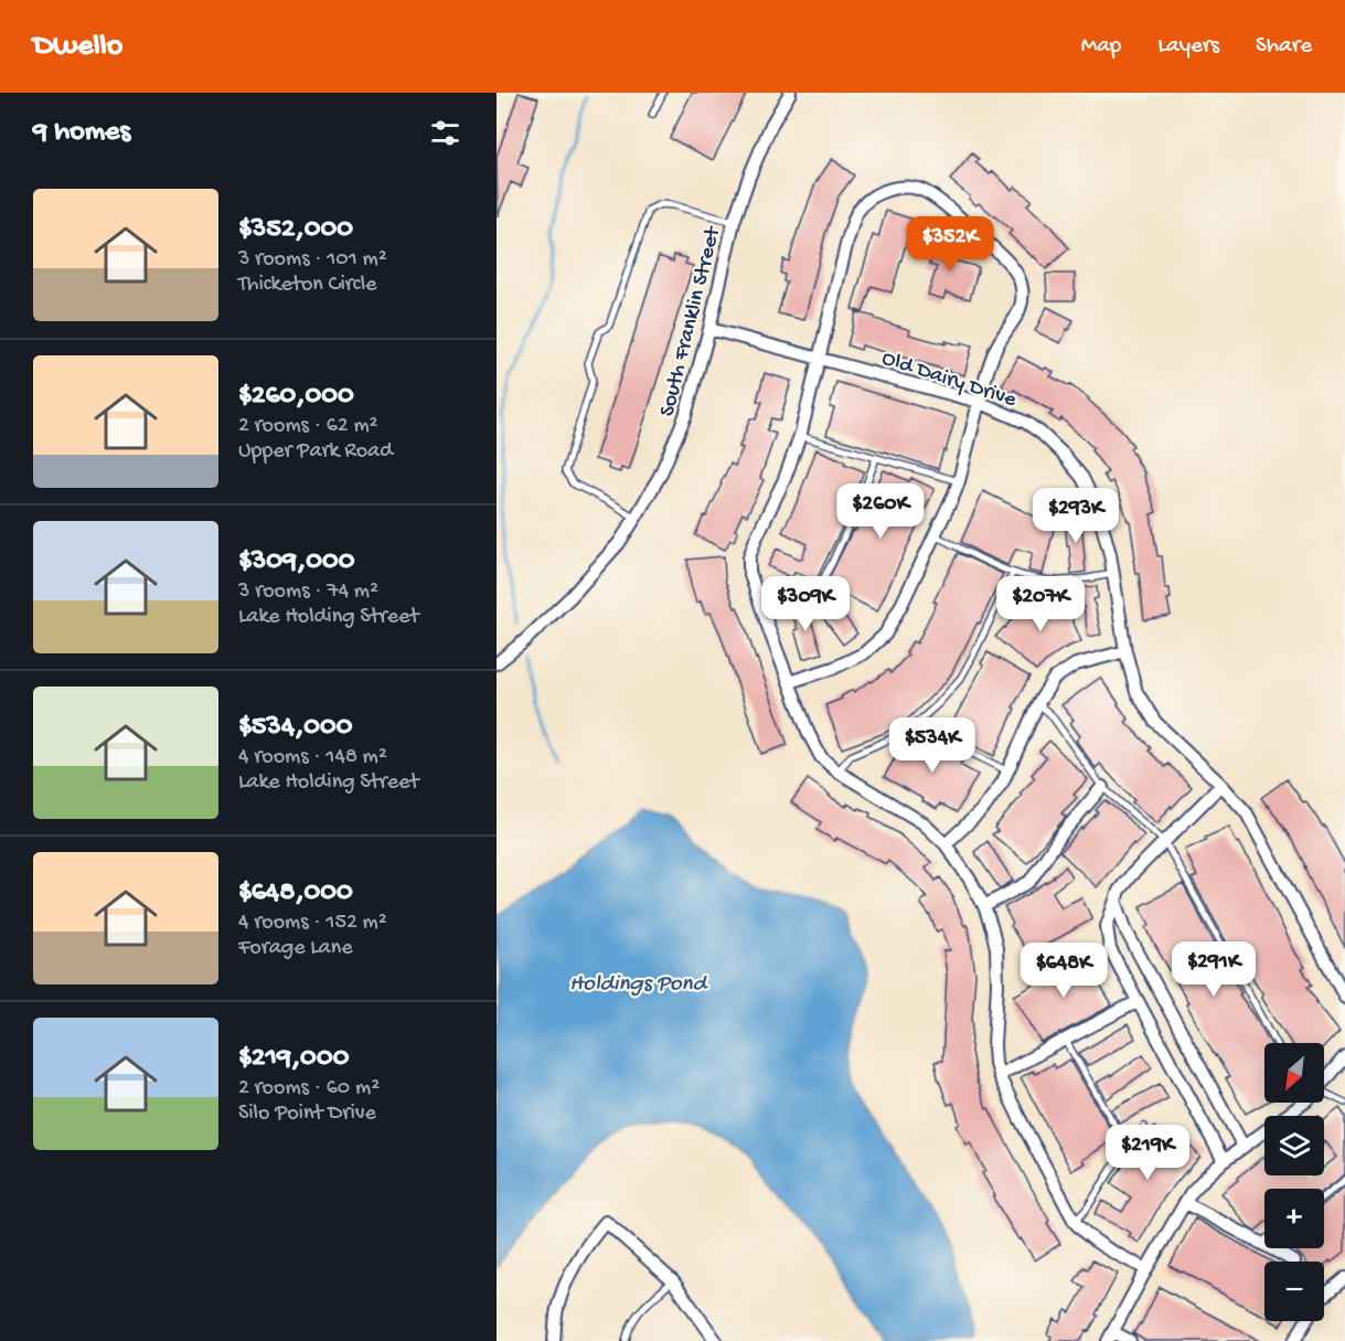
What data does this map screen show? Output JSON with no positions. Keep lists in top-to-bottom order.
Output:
{
  "streets": {
    "street": ["South Franklin Street", "Old Dairy Drive"]
  },
  "crossings": [
    ["South Franklin Street", "Old Dairy Drive"]
  ],
  "water": ["Holdings Pond"],
  "north": "bottom left",
  "page": {
    "header": "Dwello",
    "nav": ["Map", "Layers", "Share"],
    "heading": "9 homes",
    "list": [
      {
        "name": "$352,000",
        "note": "3 rooms · 101 m² · Thicketon Circle"
      },
      {
        "name": "$260,000",
        "note": "2 rooms · 62 m² · Upper Park Road"
      },
      {
        "name": "$309,000",
        "note": "3 rooms · 74 m² · Lake Holding Street"
      },
      {
        "name": "$534,000",
        "note": "4 rooms · 148 m² · Lake Holding Street"
      },
      {
        "name": "$648,000",
        "note": "4 rooms · 152 m² · Forage Lane"
      },
      {
        "name": "$219,000",
        "note": "2 rooms · 60 m² · Silo Point Drive"
      }
    ],
    "price": [
      "$352K",
      "$260K",
      "$293K",
      "$309K",
      "$207K",
      "$534K",
      "$291K",
      "$648K",
      "$219K"
    ],
    "map_buttons": ["+", "−"]
  }
}
